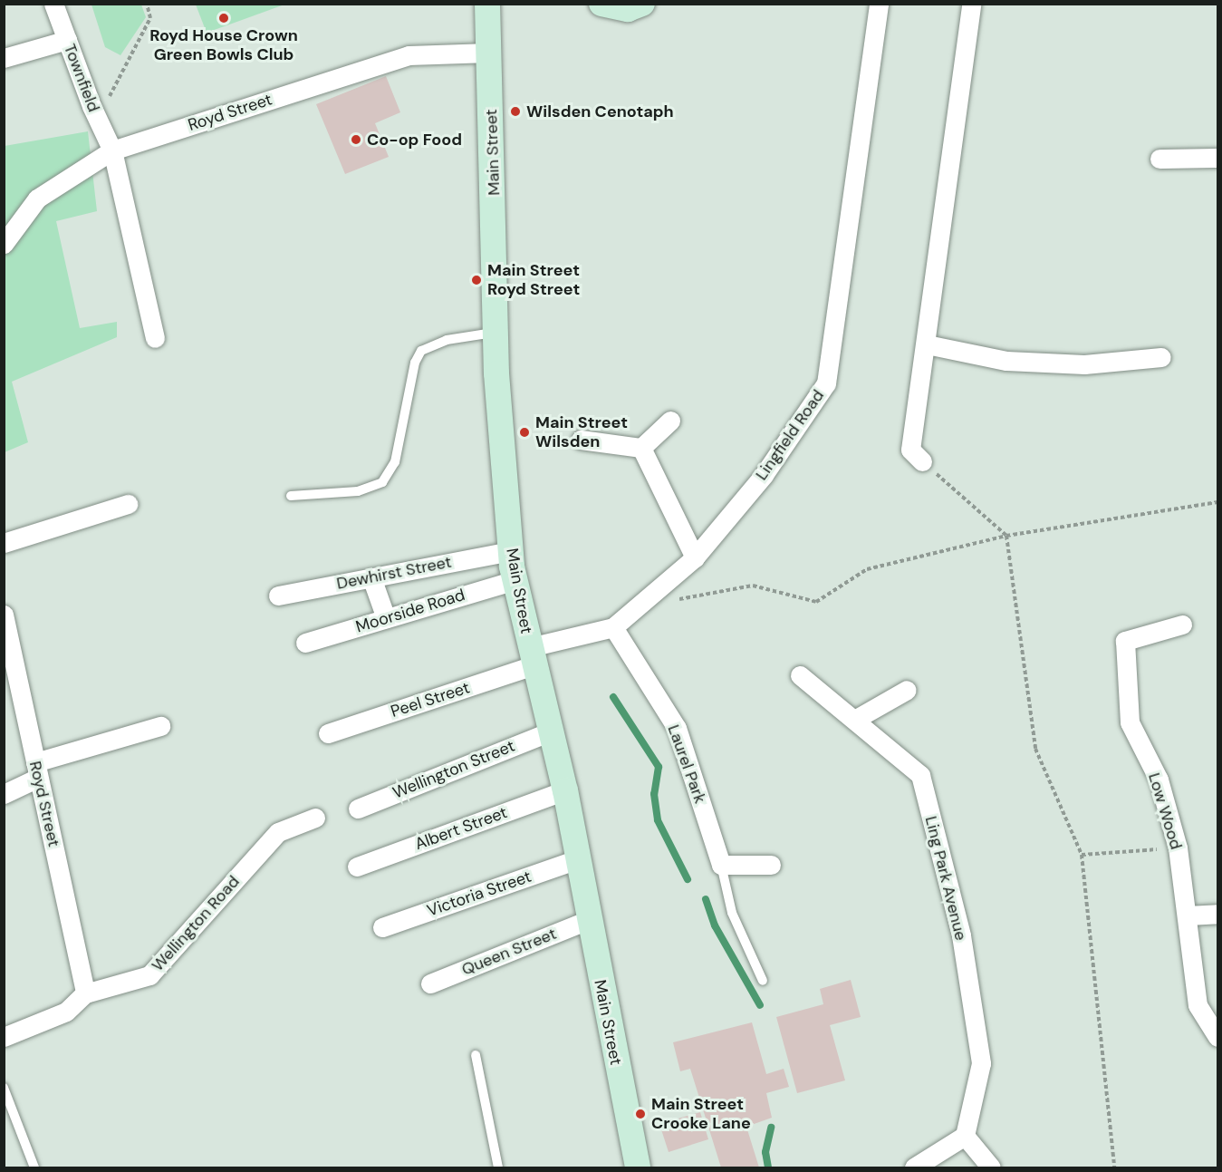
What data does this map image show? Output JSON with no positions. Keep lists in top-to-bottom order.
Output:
{
  "streets": {
    "street": [
      "Townfield",
      "Royd Street",
      "Main Street",
      "Lingfield Road",
      "Dewhirst Street",
      "Moorside Road",
      "Peel Street",
      "Laurel Park",
      "Wellington Street",
      "Low Wood",
      "Albert Street",
      "Ling Park Avenue",
      "Victoria Street",
      "Wellington Road",
      "Queen Street"
    ]
  },
  "crossings": [
    ["Townfield", "Royd Street"],
    ["Royd Street", "Main Street"],
    ["Royd Street", "Wellington Road"],
    ["Main Street", "Lingfield Road"],
    ["Main Street", "Dewhirst Street"],
    ["Main Street", "Moorside Road"],
    ["Main Street", "Peel Street"],
    ["Main Street", "Wellington Street"],
    ["Main Street", "Albert Street"],
    ["Main Street", "Victoria Street"],
    ["Main Street", "Queen Street"],
    ["Lingfield Road", "Peel Street"],
    ["Lingfield Road", "Laurel Park"]
  ],
  "places": [
    "Royd House Crown Green Bowls Club",
    "Wilsden Cenotaph",
    "Co-op Food",
    "Main Street Royd Street",
    "Main Street Wilsden",
    "Main Street Crooke Lane"
  ]
}
